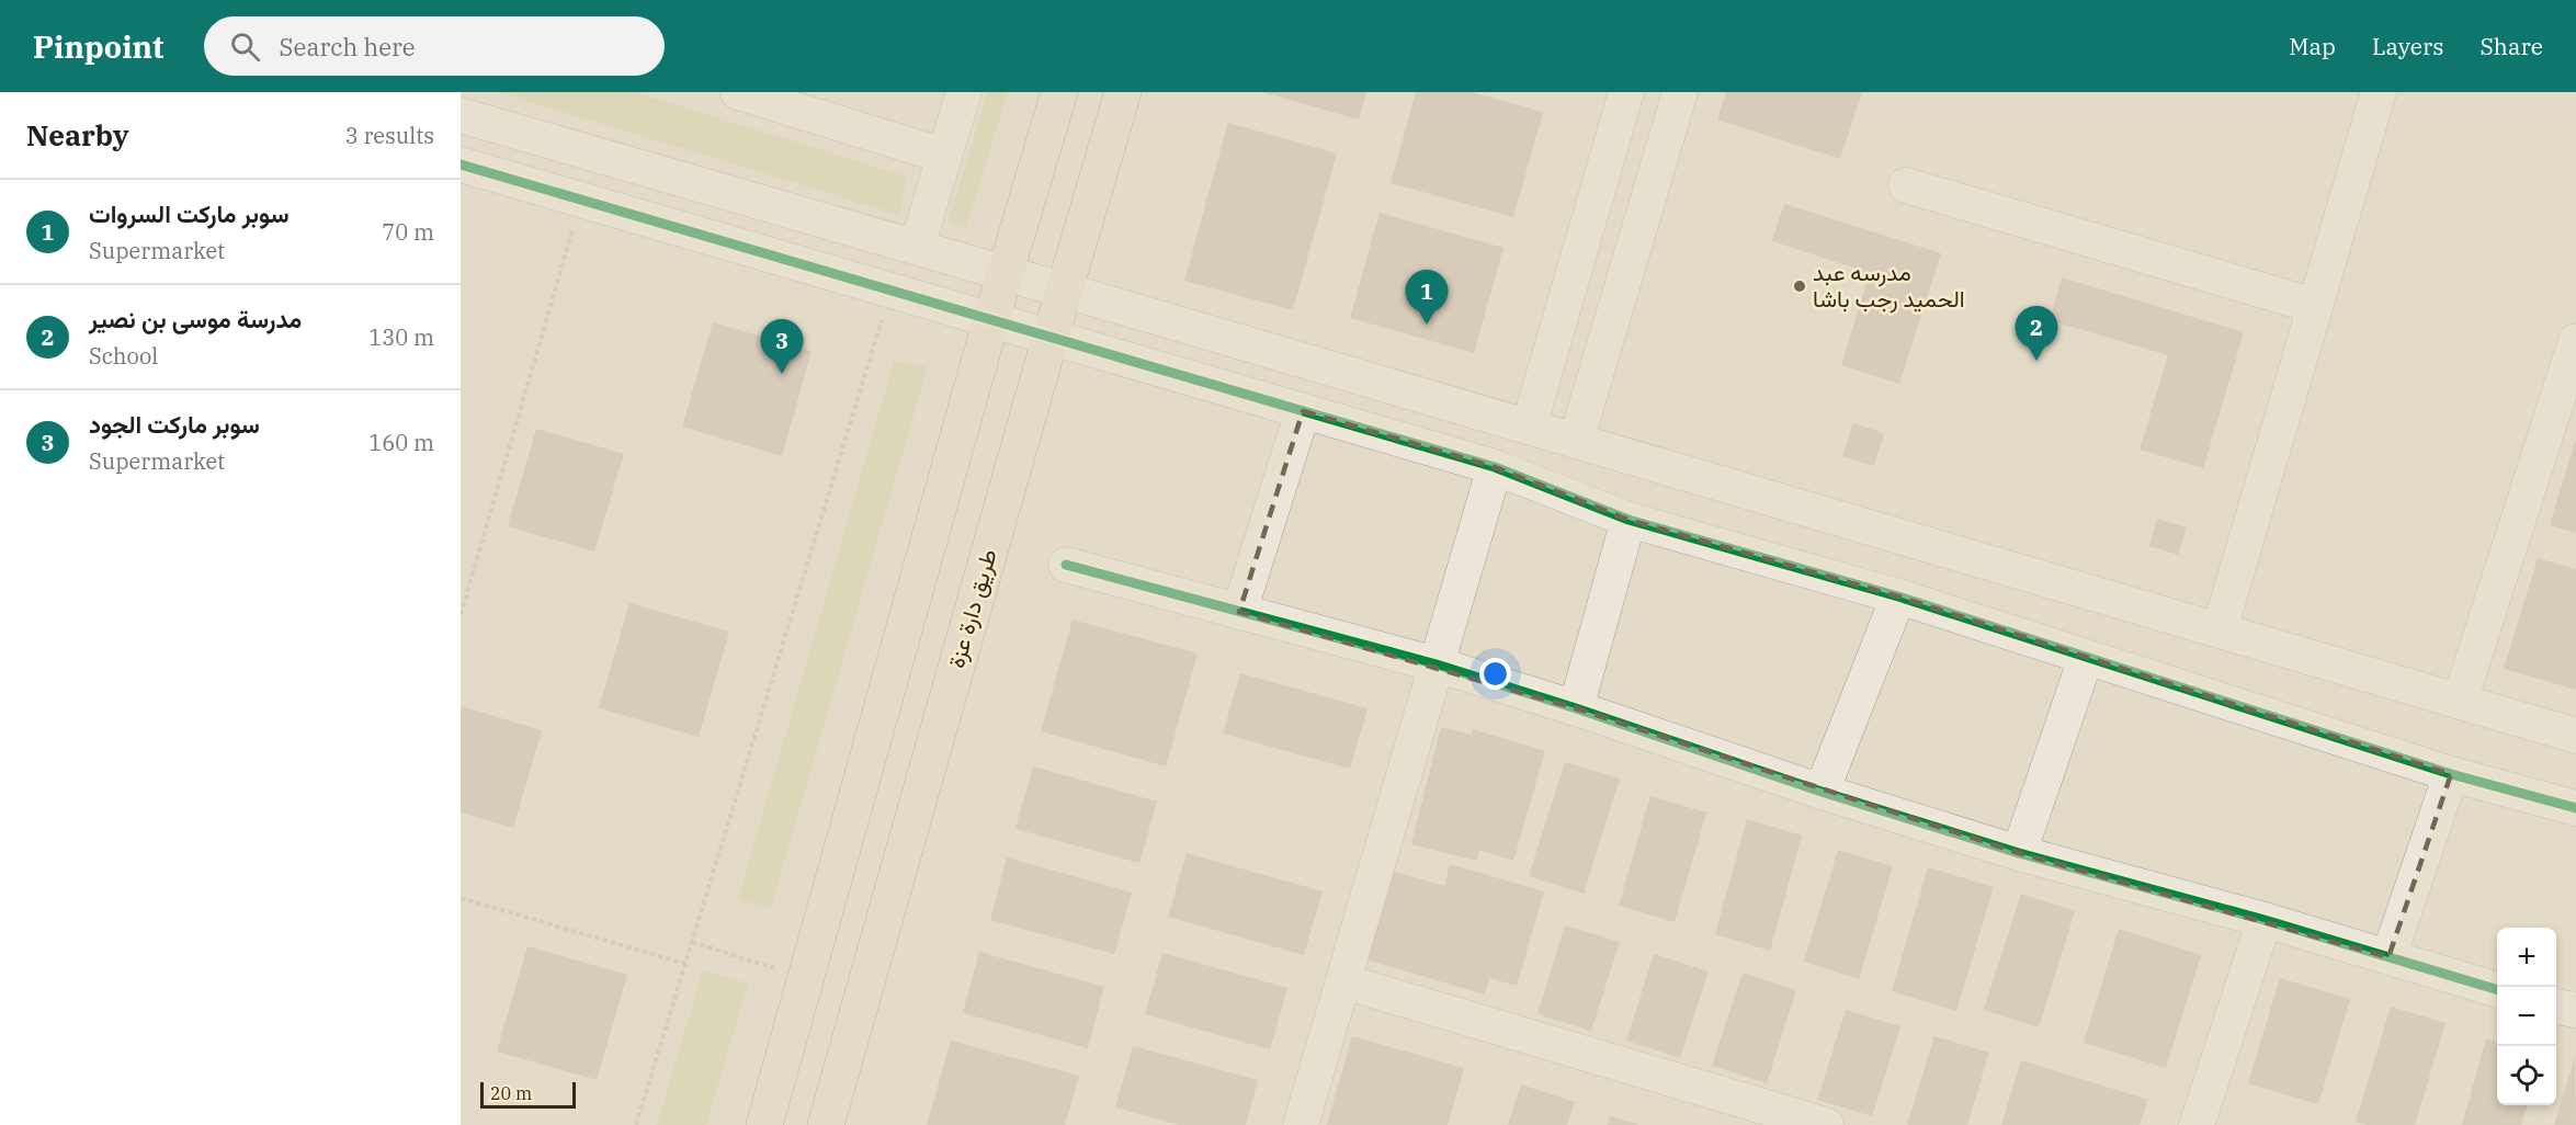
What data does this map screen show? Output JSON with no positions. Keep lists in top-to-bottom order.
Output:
{
  "streets": {
    "main road": ["طريق دارة عزة"]
  },
  "places": ["مدرسه عبد الحميد رجب باشا"],
  "scale_bar": "20 m",
  "page": {
    "header": "Pinpoint",
    "search": "Search here",
    "nav": ["Map", "Layers", "Share"],
    "heading": ["Nearby", "3 results"],
    "list": [
      {
        "mark": "1",
        "name": "سوبر ماركت السروات",
        "note": "Supermarket",
        "value": "70 m"
      },
      {
        "mark": "2",
        "name": "مدرسة موسى بن نصير",
        "note": "School",
        "value": "130 m"
      },
      {
        "mark": "3",
        "name": "سوبر ماركت الجود",
        "note": "Supermarket",
        "value": "160 m"
      }
    ],
    "pins": ["1", "2", "3"],
    "map_buttons": ["+", "−"],
    "scale": "20 m"
  }
}
